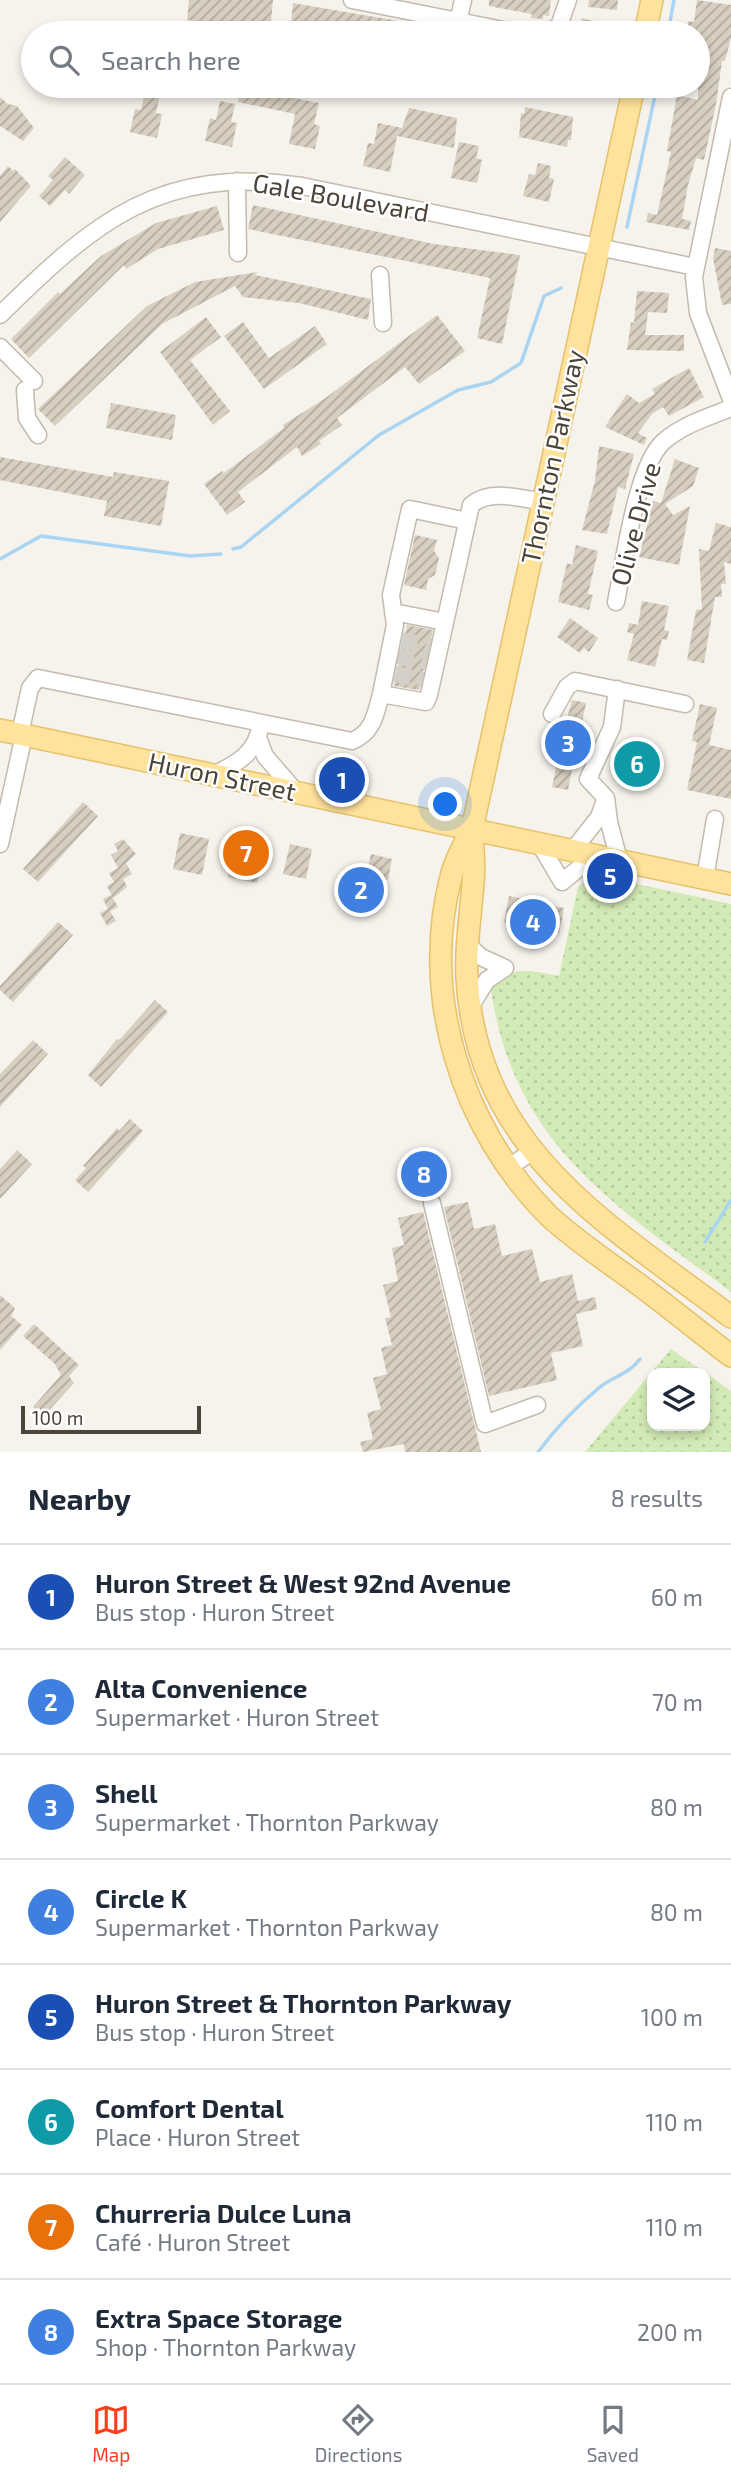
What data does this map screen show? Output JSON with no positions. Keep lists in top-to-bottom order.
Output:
{
  "streets": {
    "main road": ["Thornton Parkway", "Huron Street"],
    "street": ["Gale Boulevard", "Olive Drive"]
  },
  "crossings": [
    ["Gale Boulevard", "Thornton Parkway"],
    ["Thornton Parkway", "Huron Street"]
  ],
  "scale_bar": "100 m",
  "page": {
    "search": "Search here",
    "pins": [
      "3",
      "6",
      "1",
      "7",
      "5",
      "2",
      "4",
      "8"
    ],
    "scale": "100 m",
    "heading": ["Nearby", "8 results"],
    "list": [
      {
        "mark": "1",
        "name": "Huron Street & West 92nd Avenue",
        "note": "Bus stop · Huron Street",
        "value": "60 m"
      },
      {
        "mark": "2",
        "name": "Alta Convenience",
        "note": "Supermarket · Huron Street",
        "value": "70 m"
      },
      {
        "mark": "3",
        "name": "Shell",
        "note": "Supermarket · Thornton Parkway",
        "value": "80 m"
      },
      {
        "mark": "4",
        "name": "Circle K",
        "note": "Supermarket · Thornton Parkway",
        "value": "80 m"
      },
      {
        "mark": "5",
        "name": "Huron Street & Thornton Parkway",
        "note": "Bus stop · Huron Street",
        "value": "100 m"
      },
      {
        "mark": "6",
        "name": "Comfort Dental",
        "note": "Place · Huron Street",
        "value": "110 m"
      },
      {
        "mark": "7",
        "name": "Churreria Dulce Luna",
        "note": "Café · Huron Street",
        "value": "110 m"
      },
      {
        "mark": "8",
        "name": "Extra Space Storage",
        "note": "Shop · Thornton Parkway",
        "value": "200 m"
      }
    ],
    "nav": ["Map", "Directions", "Saved"]
  }
}
